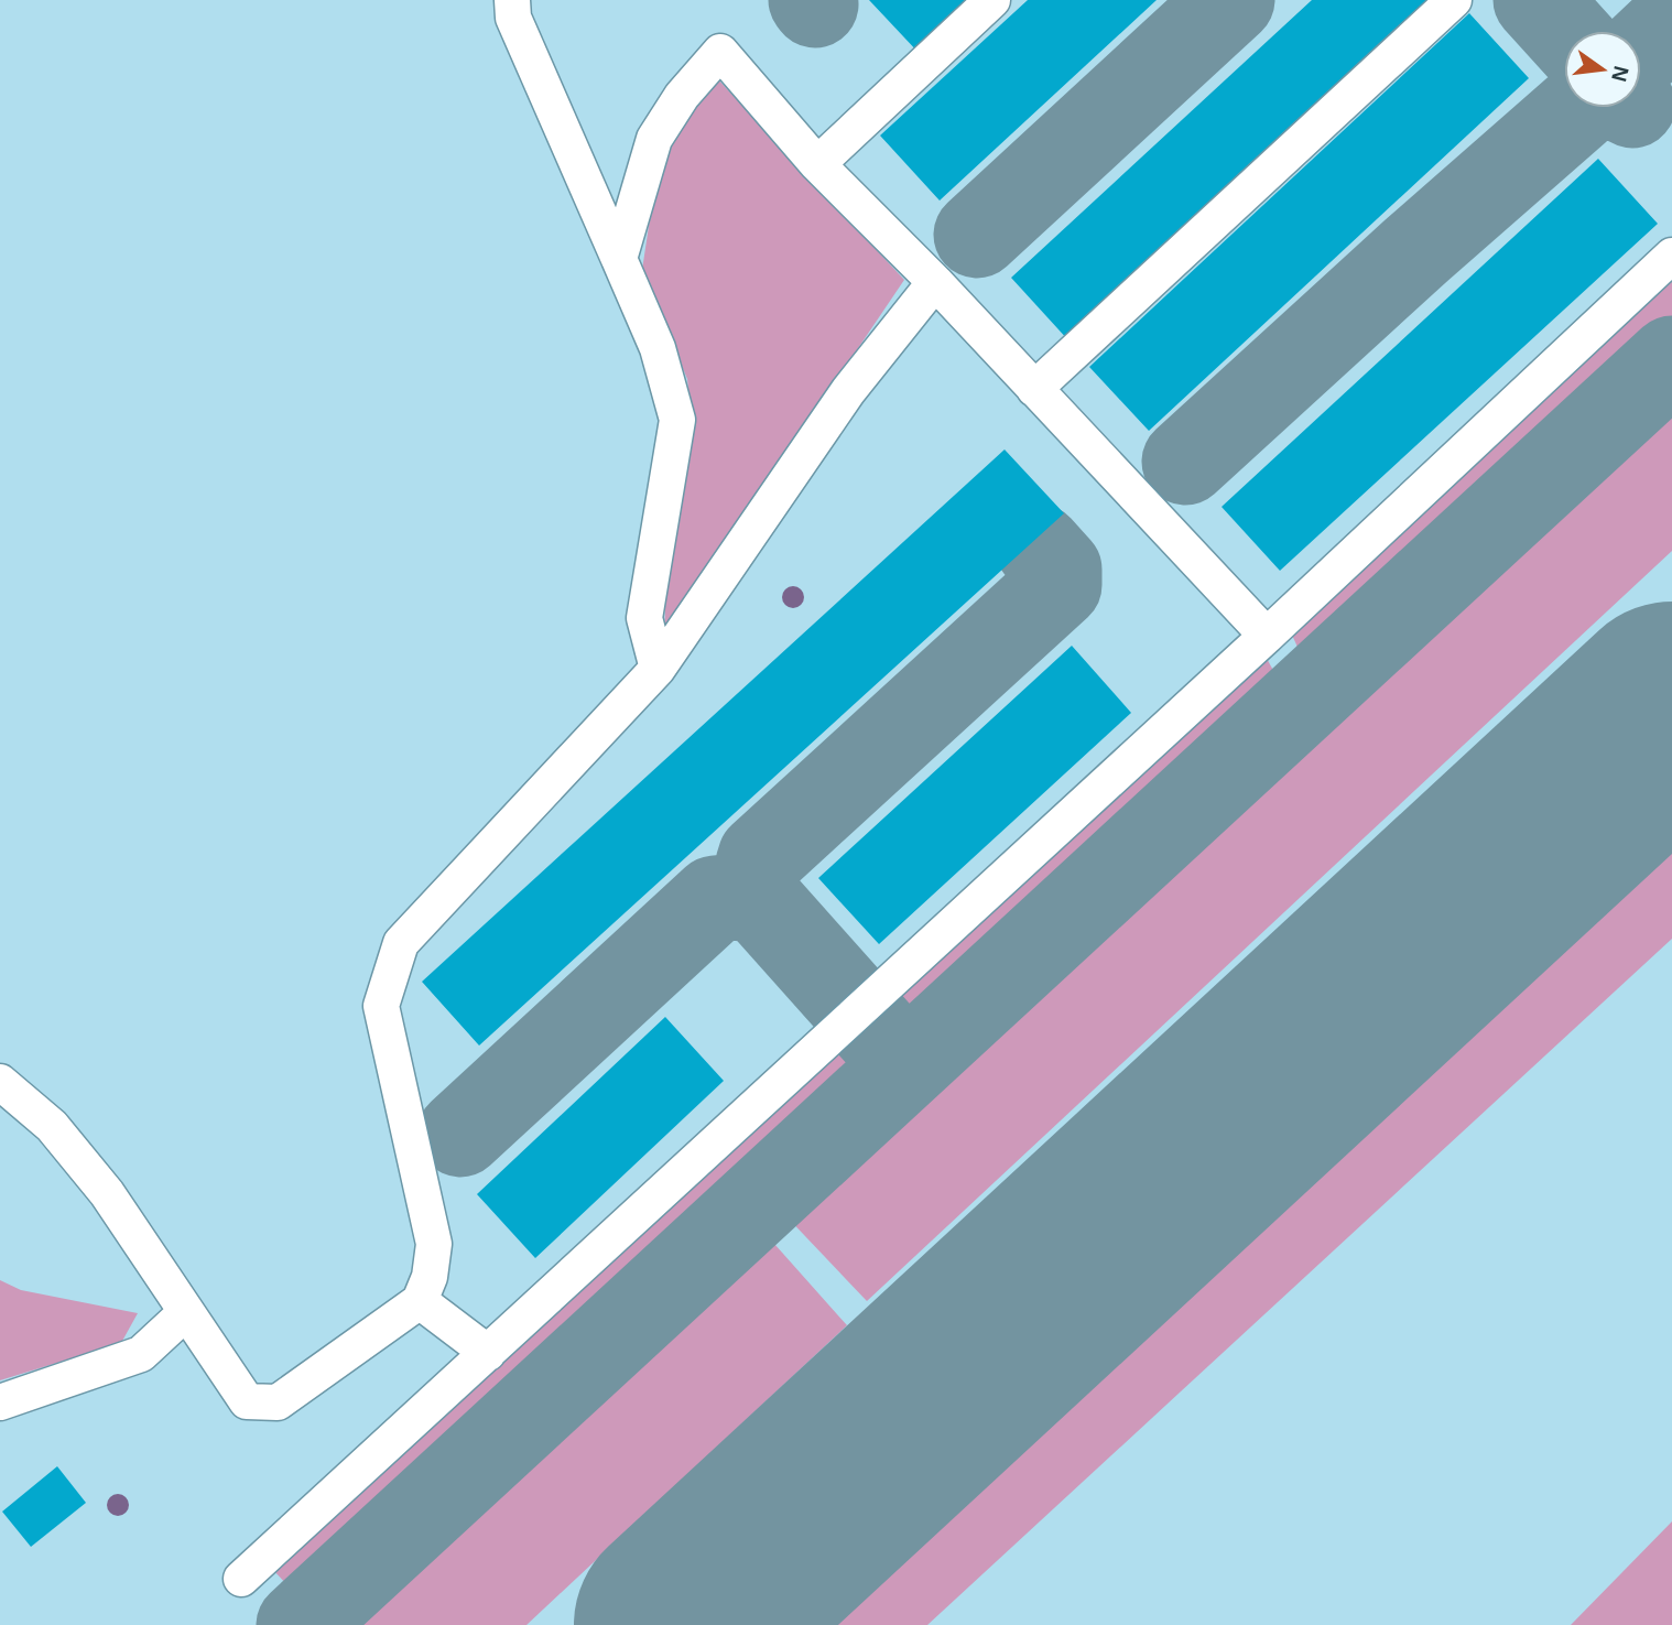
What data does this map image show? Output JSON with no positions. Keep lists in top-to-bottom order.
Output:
{
  "north": "right"
}
